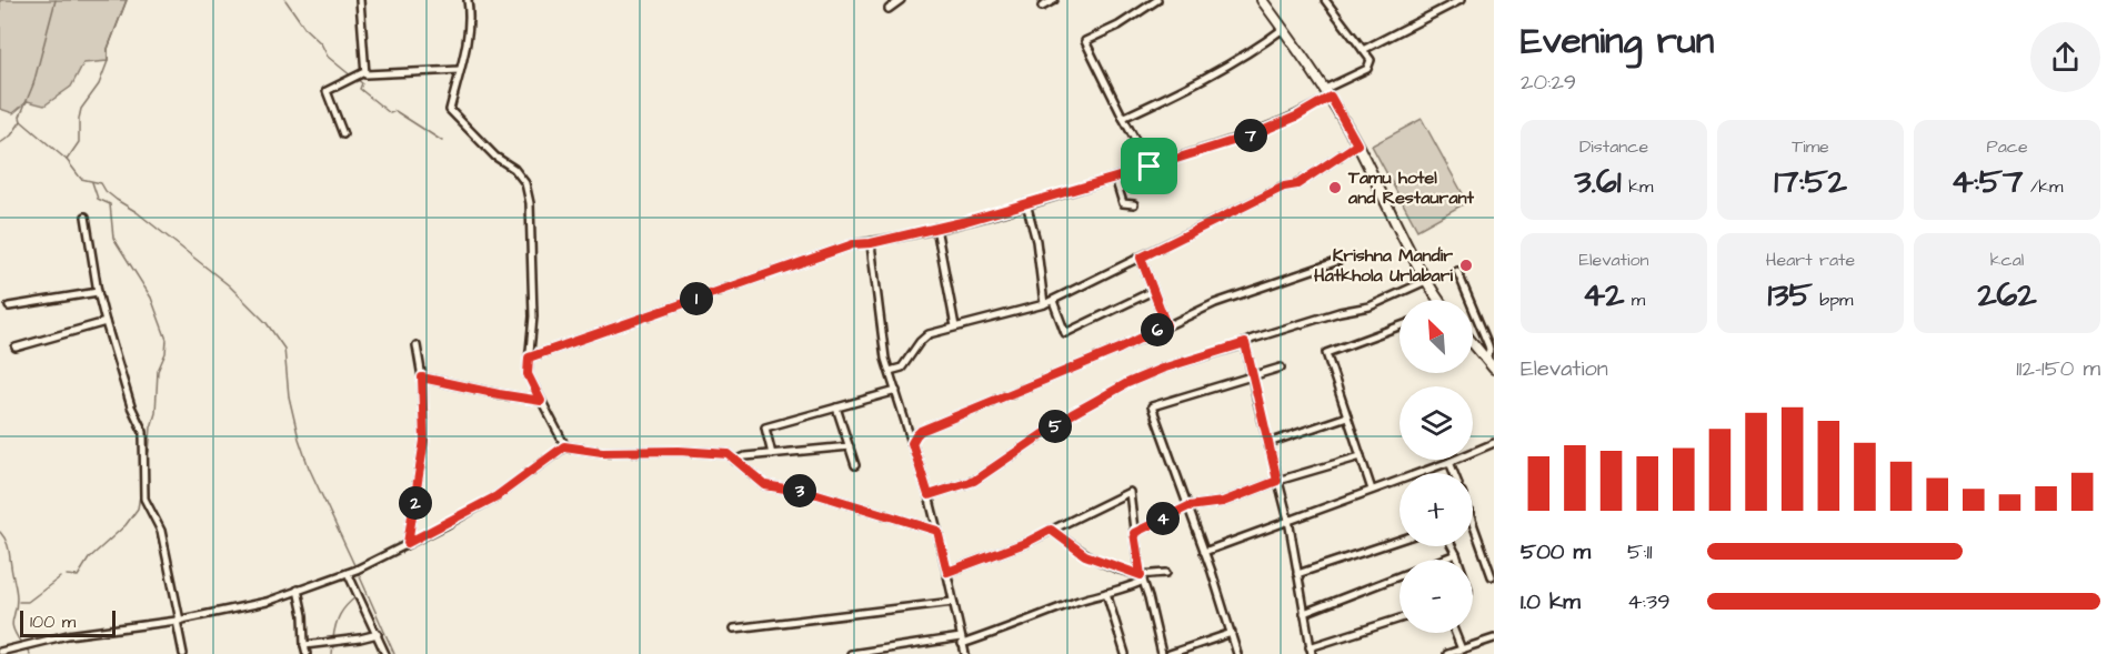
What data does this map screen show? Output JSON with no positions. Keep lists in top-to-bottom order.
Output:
{
  "places": ["Tamu hotel and Restaurant", "Krishna Mandir Hatkhola Urlabari"],
  "scale_bar": "100 m",
  "north": "top left",
  "page": {
    "heading": ["Evening run", "20:29"],
    "stats": [
      ["Distance", "3.61 km"],
      ["Time", "17:52"],
      ["Pace", "4:57 /km"],
      ["Elevation", "42 m"],
      ["Heart rate", "135 bpm"],
      ["kcal", "262"]
    ],
    "pins": [
      "7",
      "1",
      "6",
      "5",
      "3",
      "2",
      "4"
    ],
    "map_buttons": ["+", "−"],
    "chart": ["Elevation", "112–150 m"],
    "list": [
      {
        "name": "500 m",
        "note": "5:11"
      },
      {
        "name": "1.0 km",
        "note": "4:39"
      }
    ],
    "scale": "100 m"
  }
}
